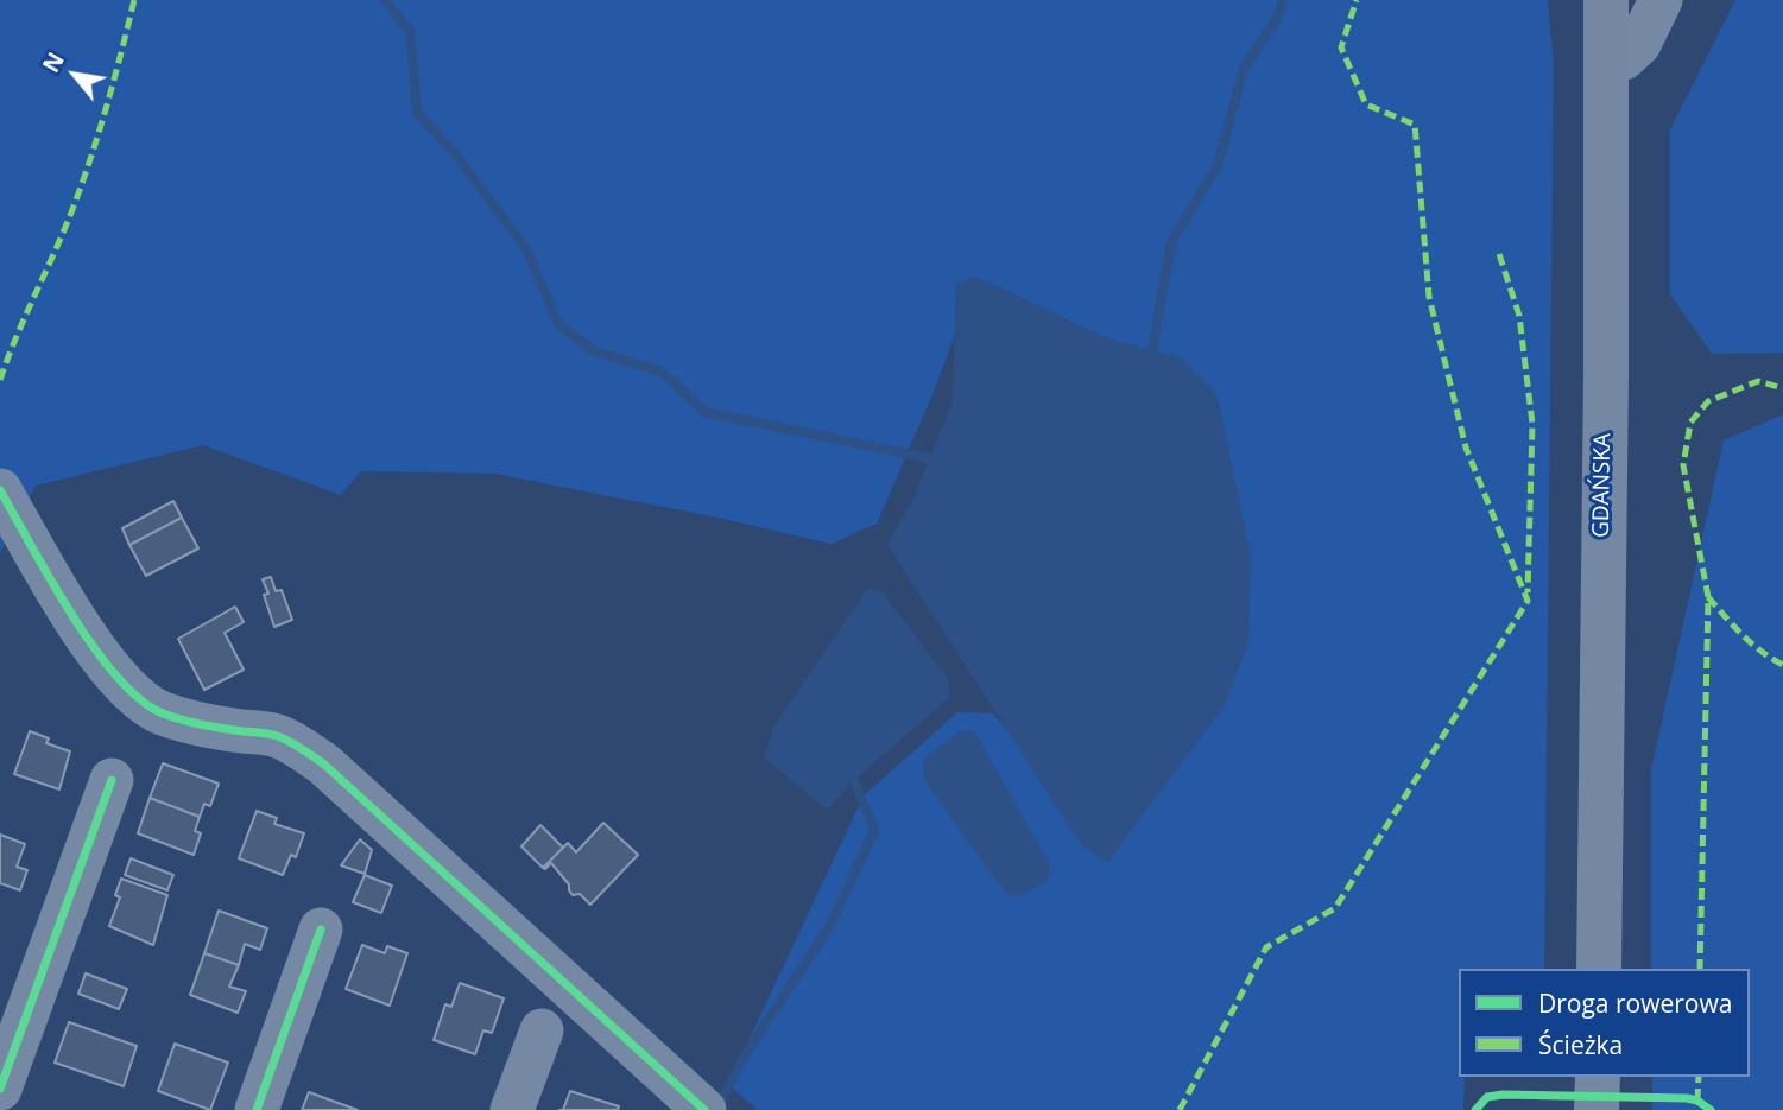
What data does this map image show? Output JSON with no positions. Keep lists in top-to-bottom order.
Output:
{
  "streets": {
    "main road": ["GDAŃSKA"]
  },
  "legend": ["Droga rowerowa", "Ścieżka"],
  "north": "top left"
}
